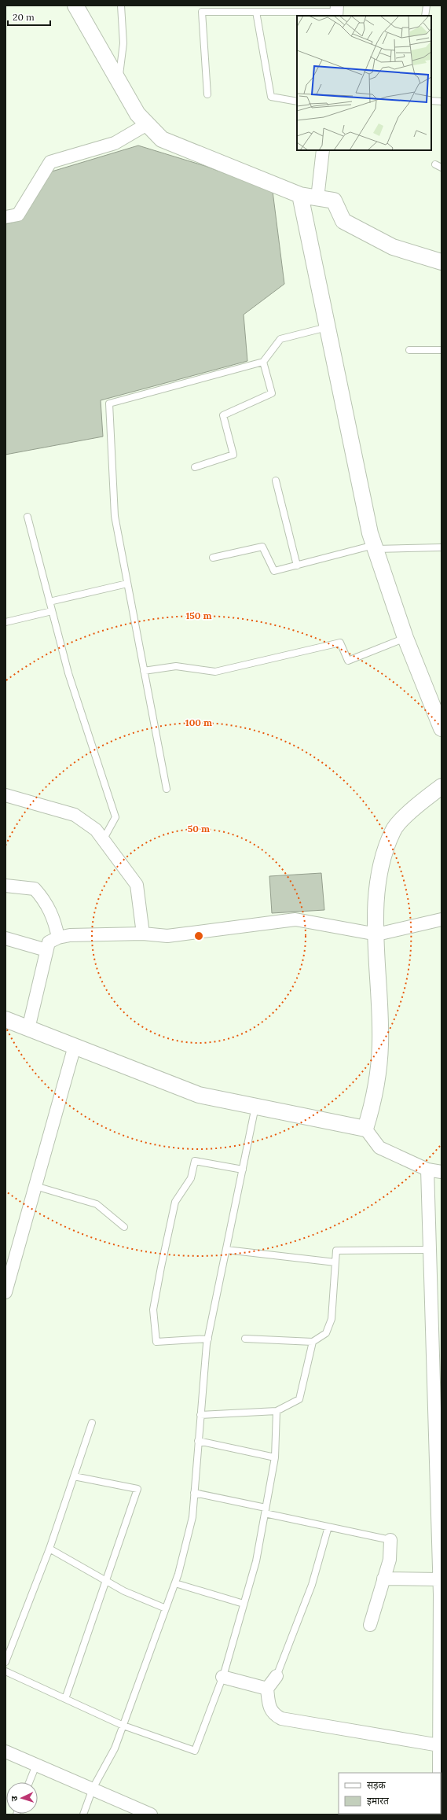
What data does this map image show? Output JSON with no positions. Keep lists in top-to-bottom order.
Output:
{
  "legend": ["सड़क", "इमारत"],
  "scale_bar": "20 m",
  "north": "left",
  "rings": ["150 m", "100 m", "50 m"]
}
